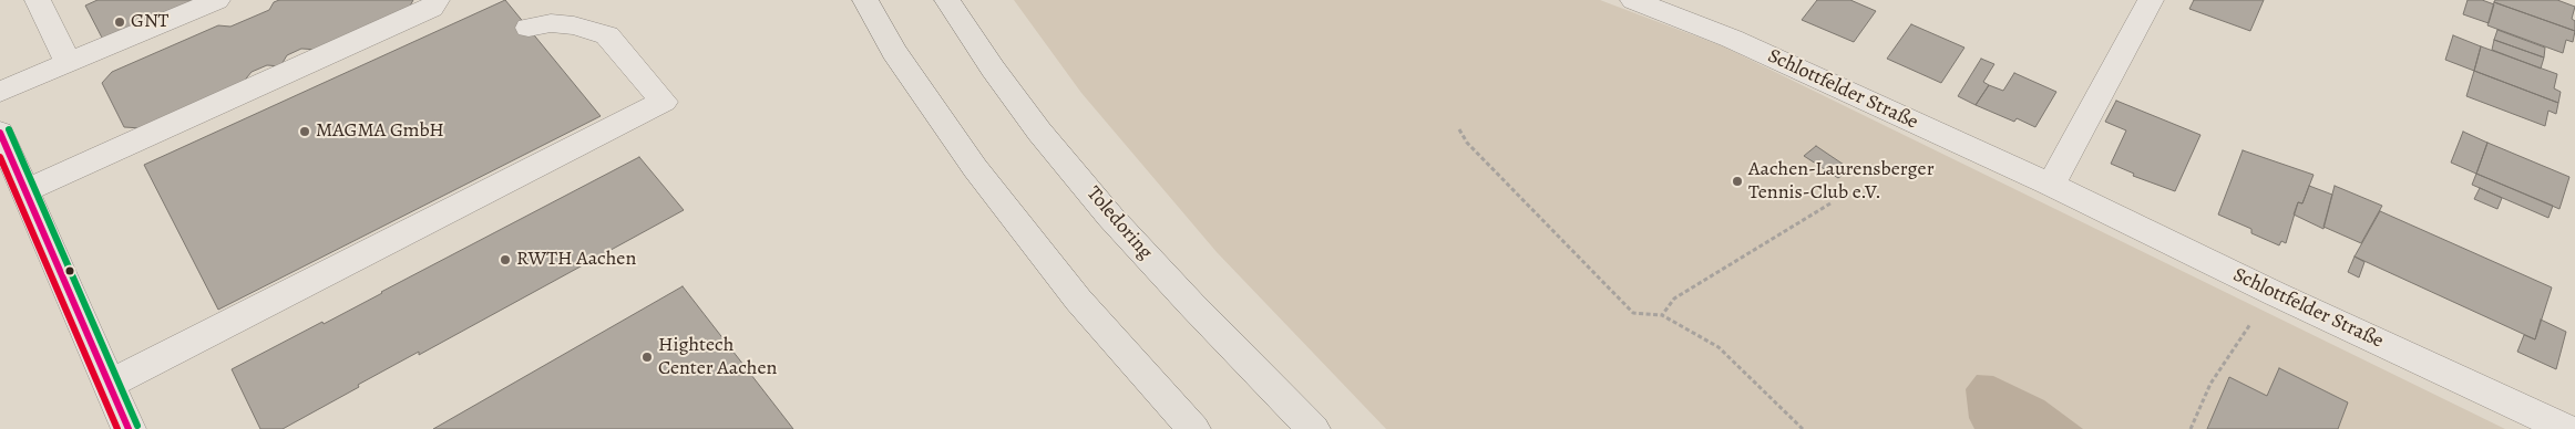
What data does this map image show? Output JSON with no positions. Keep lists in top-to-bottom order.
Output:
{
  "streets": {
    "highway": ["Toledoring"],
    "street": ["Schlottfelder Straße"]
  },
  "places": [
    "GNT",
    "MAGMA GmbH",
    "Aachen-Laurensberger Tennis-Club e.V.",
    "RWTH Aachen",
    "Hightech Center Aachen"
  ]
}
